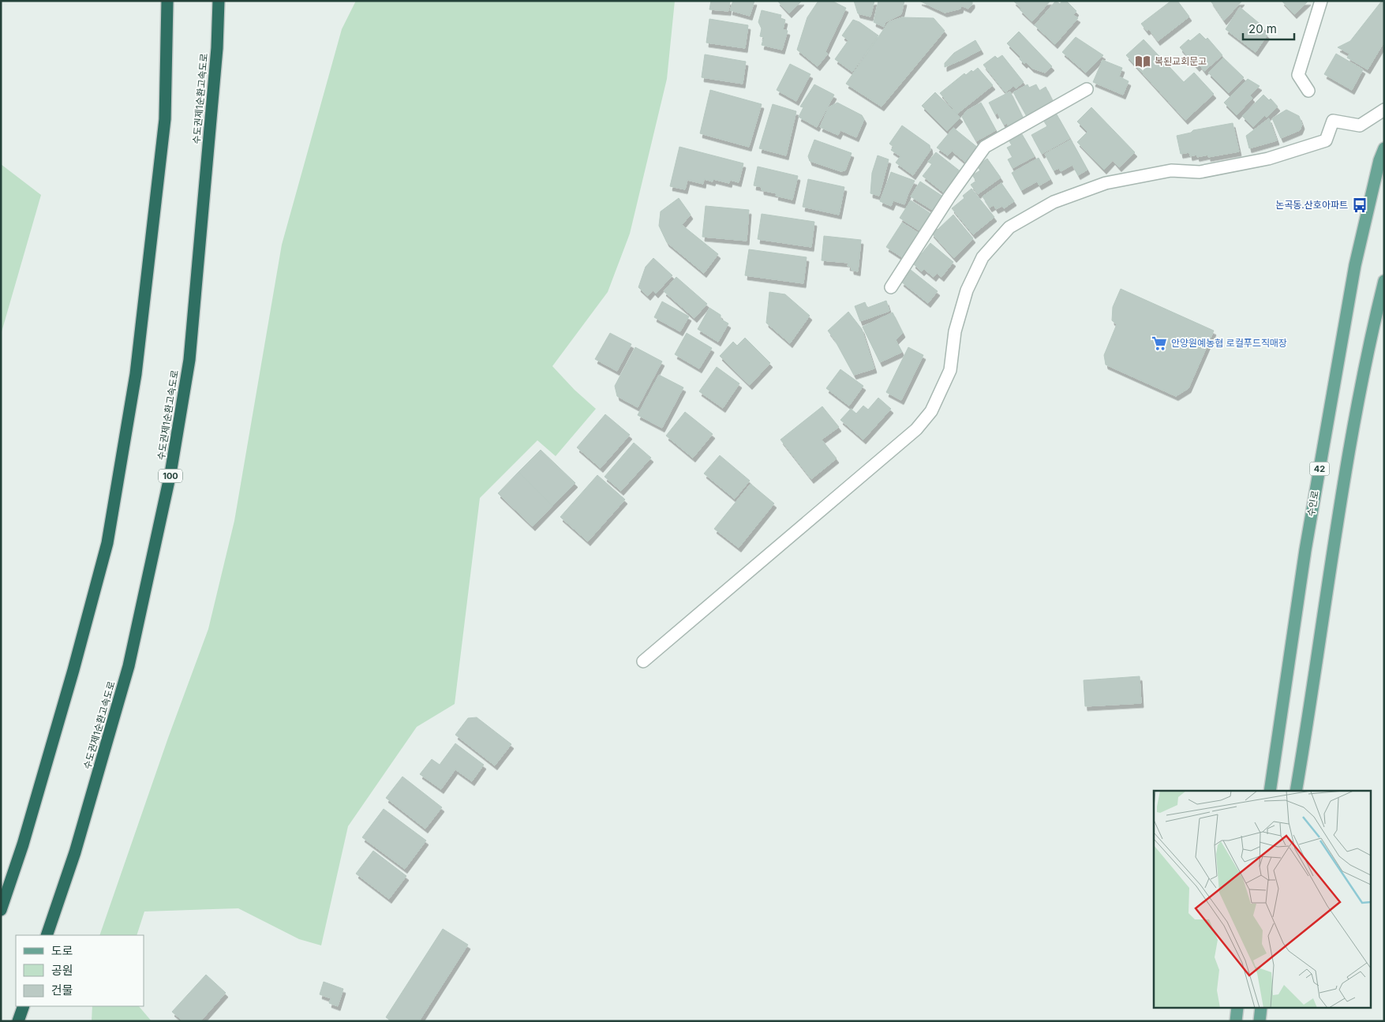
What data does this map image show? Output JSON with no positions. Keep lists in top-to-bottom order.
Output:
{
  "streets": {
    "highway": ["수도권제1순환고속도로", "100"],
    "main road": ["42", "수인로"]
  },
  "places": {
    "library": ["복된교회문고"],
    "bus stop": ["논곡동.산호아파트"],
    "supermarket": ["안양원예농협 로컬푸드직매장"]
  },
  "legend": ["도로", "공원", "건물"],
  "scale_bar": "20 m"
}
